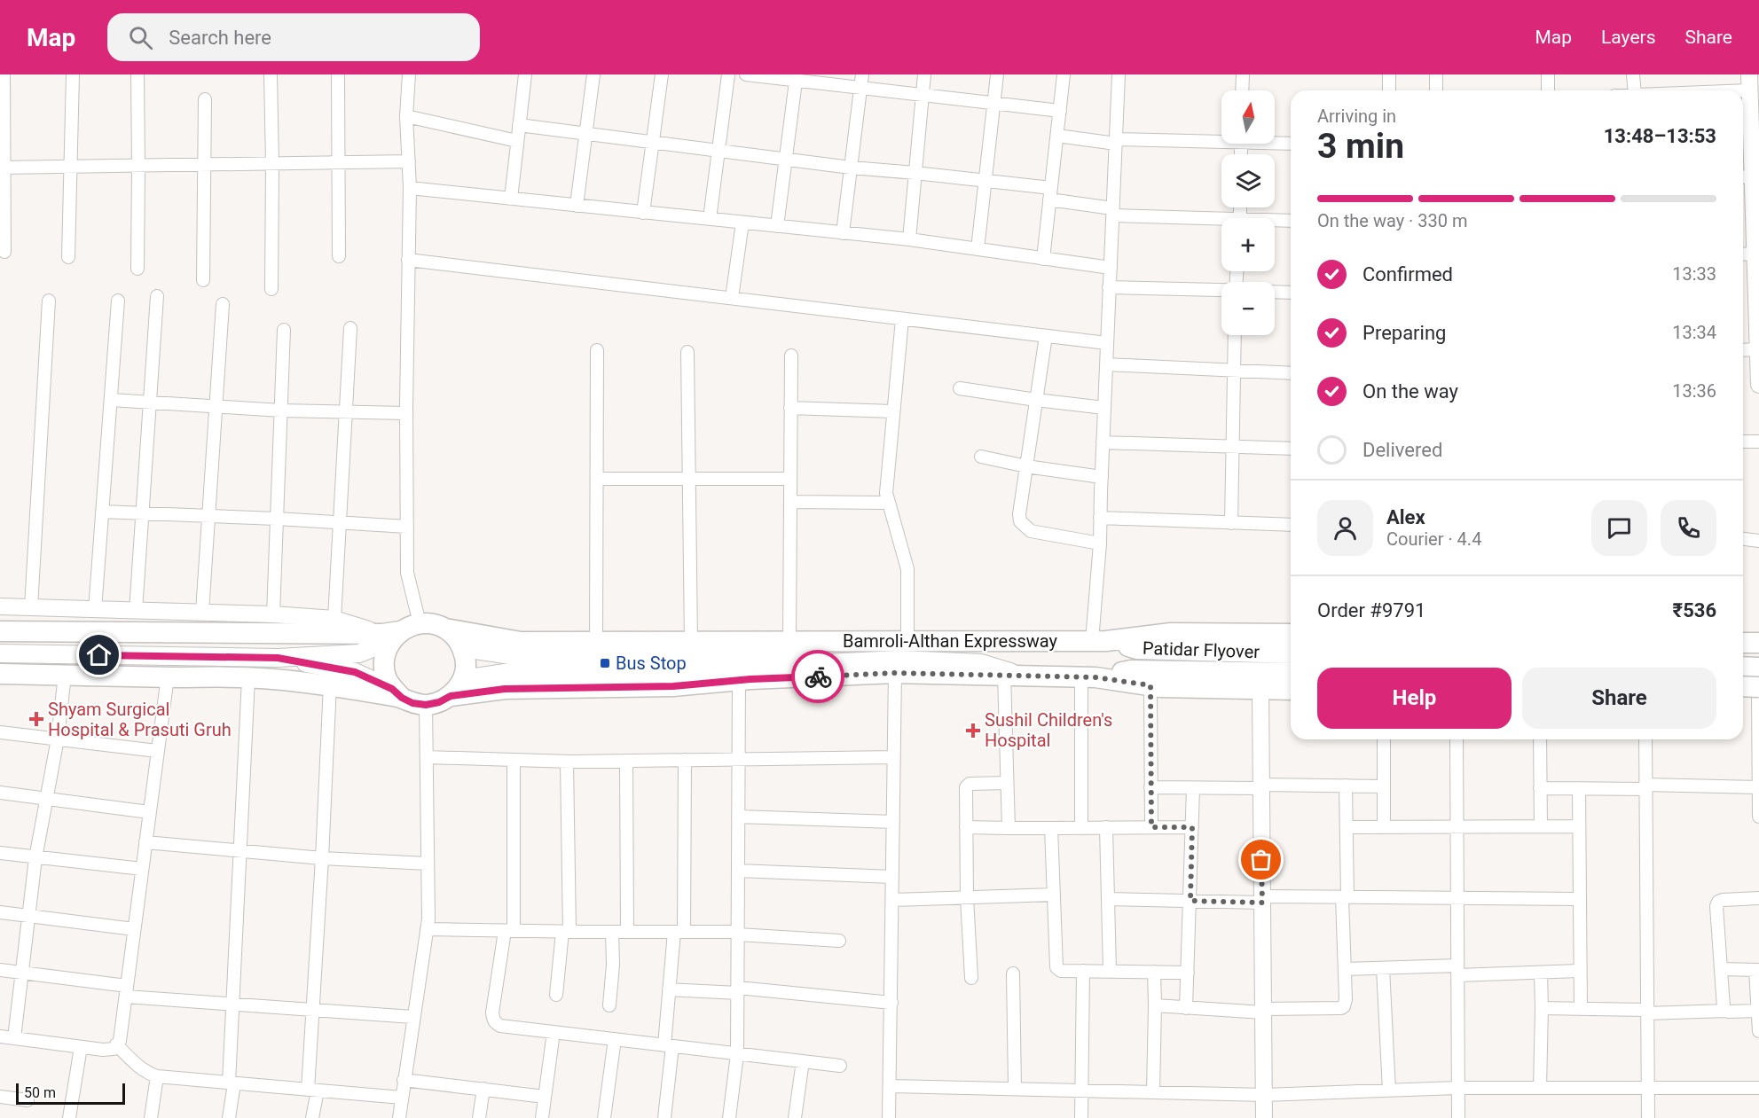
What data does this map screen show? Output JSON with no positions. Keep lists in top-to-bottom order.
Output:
{
  "streets": {
    "main road": ["Bamroli-Althan Expressway", "Patidar Flyover"]
  },
  "crossings": [
    ["Bamroli-Althan Expressway", "Patidar Flyover"]
  ],
  "places": {
    "transit": ["Bus Stop"],
    "health": ["Shyam Surgical Hospital & Prasuti Gruh", "Sushil Children's Hospital"]
  },
  "scale_bar": "50 m",
  "north": "top",
  "page": {
    "header": "Map",
    "search": "Search here",
    "nav": ["Map", "Layers", "Share"],
    "map_buttons": ["+", "−"],
    "heading": ["3 min", "Arriving in", "13:48–13:53"],
    "panel": [
      "Alex",
      "Courier · 4.4",
      "Order #9791",
      "₹536"
    ],
    "bar": "On the way · 330 m",
    "list": [
      ["Confirmed", "13:33"],
      ["Preparing", "13:34"],
      ["On the way", "13:36"],
      "Delivered"
    ],
    "buttons": ["Help", "Share"],
    "scale": "50 m"
  }
}
